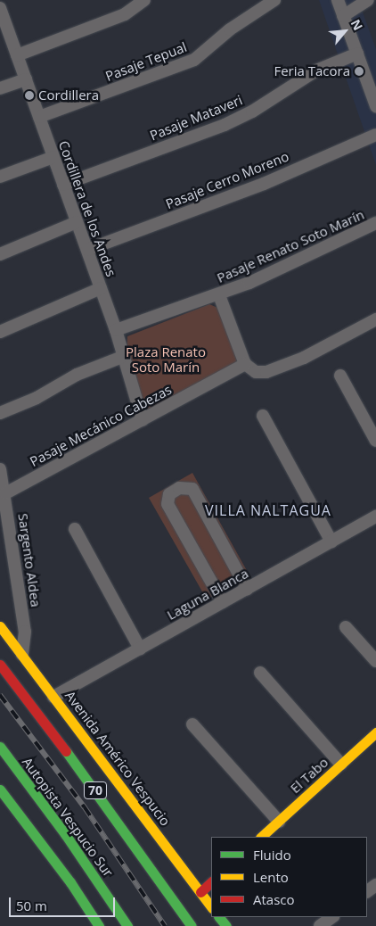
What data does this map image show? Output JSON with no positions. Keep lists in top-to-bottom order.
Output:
{
  "streets": {
    "main road": [
      "Avenida Américo Vespucio",
      "El Tabo",
      "70",
      "Autopista Vespucio Sur"
    ],
    "street": [
      "Pasaje Tepual",
      "Pasaje Mataveri",
      "Pasaje Cerro Moreno",
      "Cordillera de los Andes",
      "Pasaje Renato Soto Marín",
      "Pasaje Mecánico Cabezas",
      "Sargento Aldea",
      "Laguna Blanca"
    ]
  },
  "crossings": [
    ["Pasaje Tepual", "Cordillera de los Andes"],
    ["Pasaje Mataveri", "Cordillera de los Andes"],
    ["Pasaje Cerro Moreno", "Cordillera de los Andes"],
    ["Cordillera de los Andes", "Pasaje Renato Soto Marín"],
    ["Cordillera de los Andes", "Pasaje Mecánico Cabezas"],
    ["Pasaje Mecánico Cabezas", "Sargento Aldea"],
    ["Sargento Aldea", "Avenida Américo Vespucio"],
    ["Laguna Blanca", "Avenida Américo Vespucio"]
  ],
  "districts": ["VILLA NALTAGUA"],
  "parks": ["Plaza Renato Soto Marín"],
  "places": ["Feria Tacora", "Cordillera"],
  "legend": ["Fluido", "Lento", "Atasco"],
  "scale_bar": "50 m",
  "north": "top right"
}
